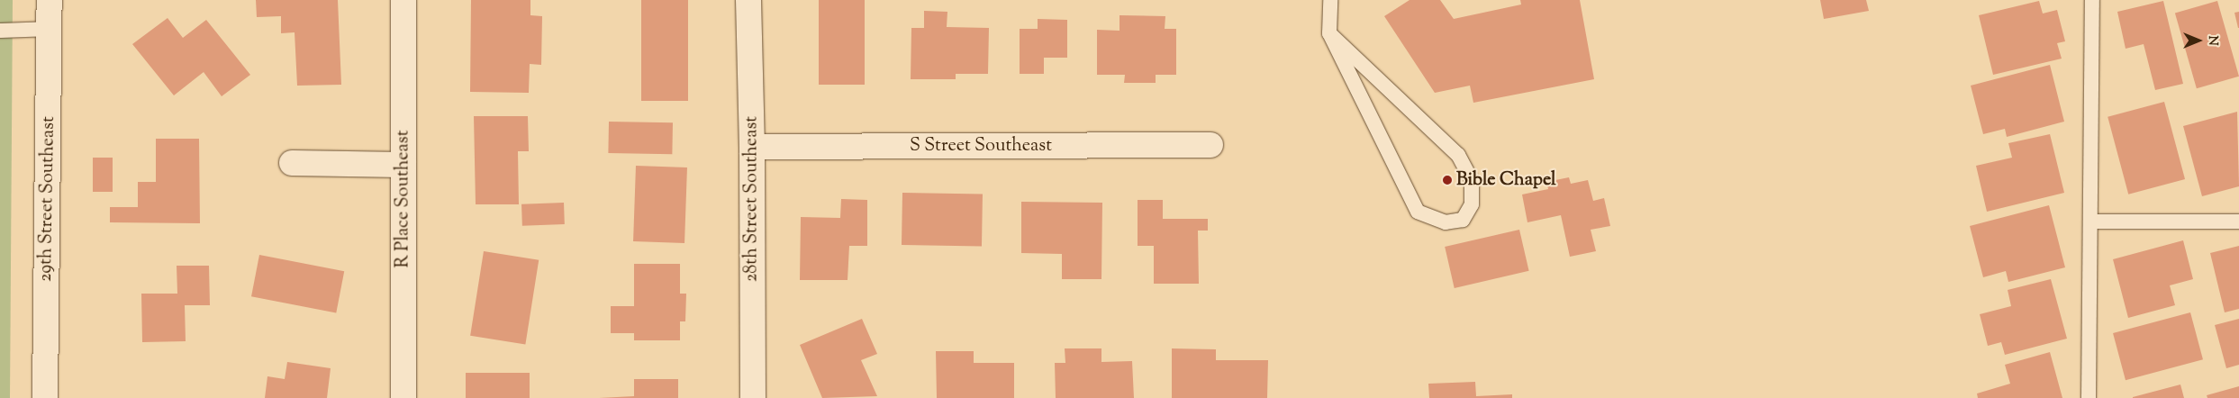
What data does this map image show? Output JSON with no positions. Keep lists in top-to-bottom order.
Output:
{
  "streets": {
    "street": [
      "S Street Southeast",
      "29th Street Southeast",
      "R Place Southeast",
      "28th Street Southeast"
    ]
  },
  "crossings": [
    ["S Street Southeast", "28th Street Southeast"]
  ],
  "places": ["Bible Chapel"],
  "north": "right"
}
